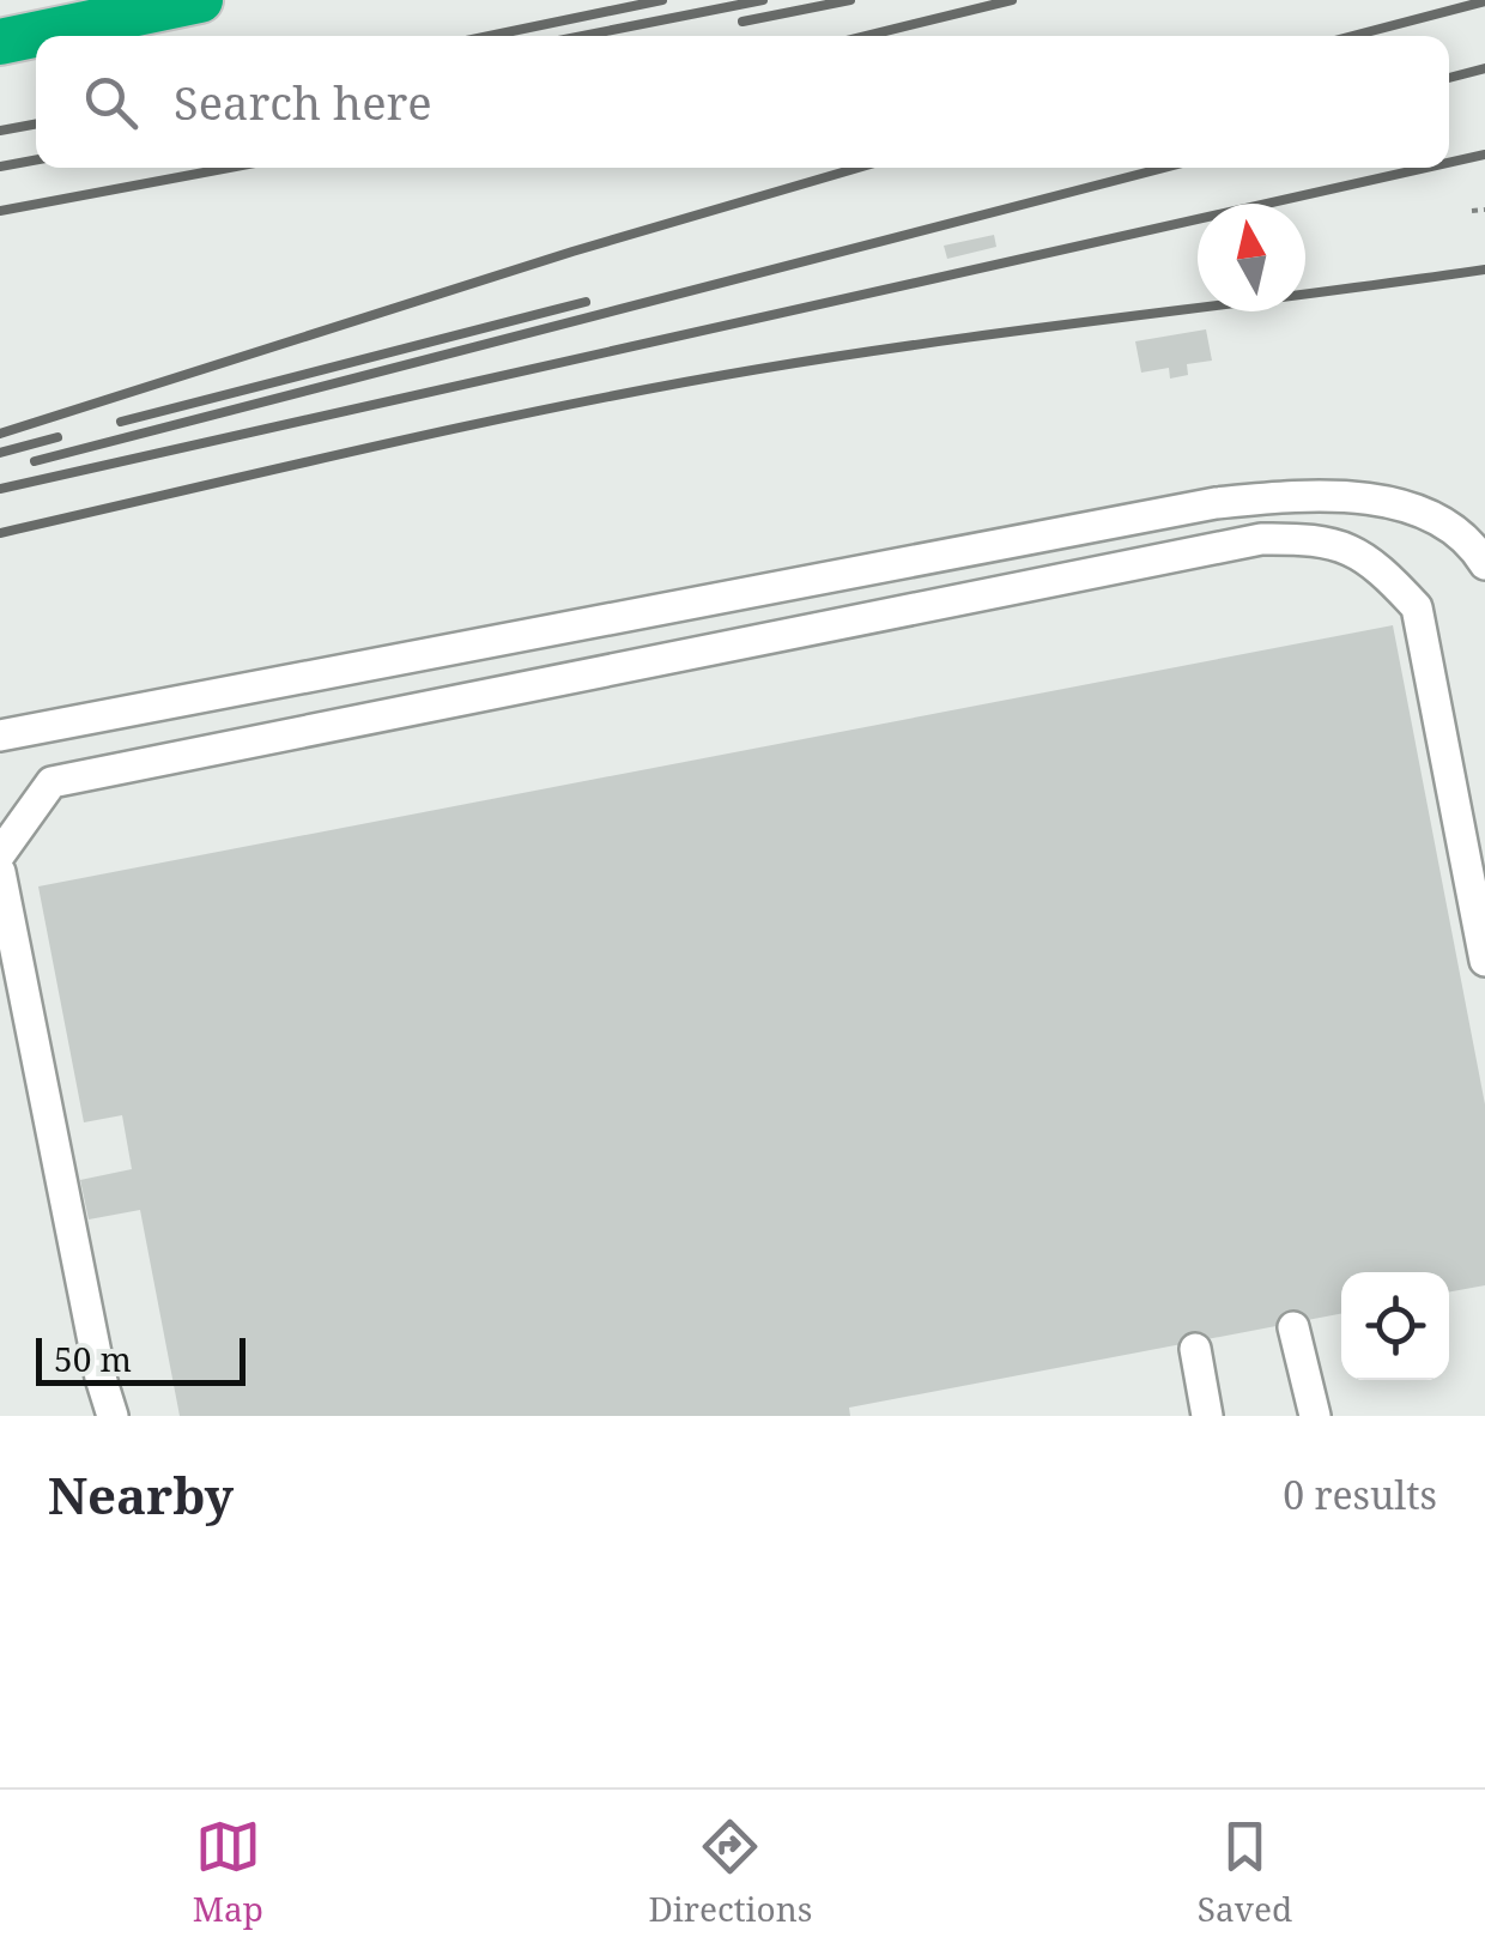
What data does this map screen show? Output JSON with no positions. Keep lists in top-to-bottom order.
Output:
{
  "scale_bar": "50 m",
  "north": "top",
  "page": {
    "search": "Search here",
    "scale": "50 m",
    "heading": ["Nearby", "0 results"],
    "nav": ["Map", "Directions", "Saved"]
  }
}
